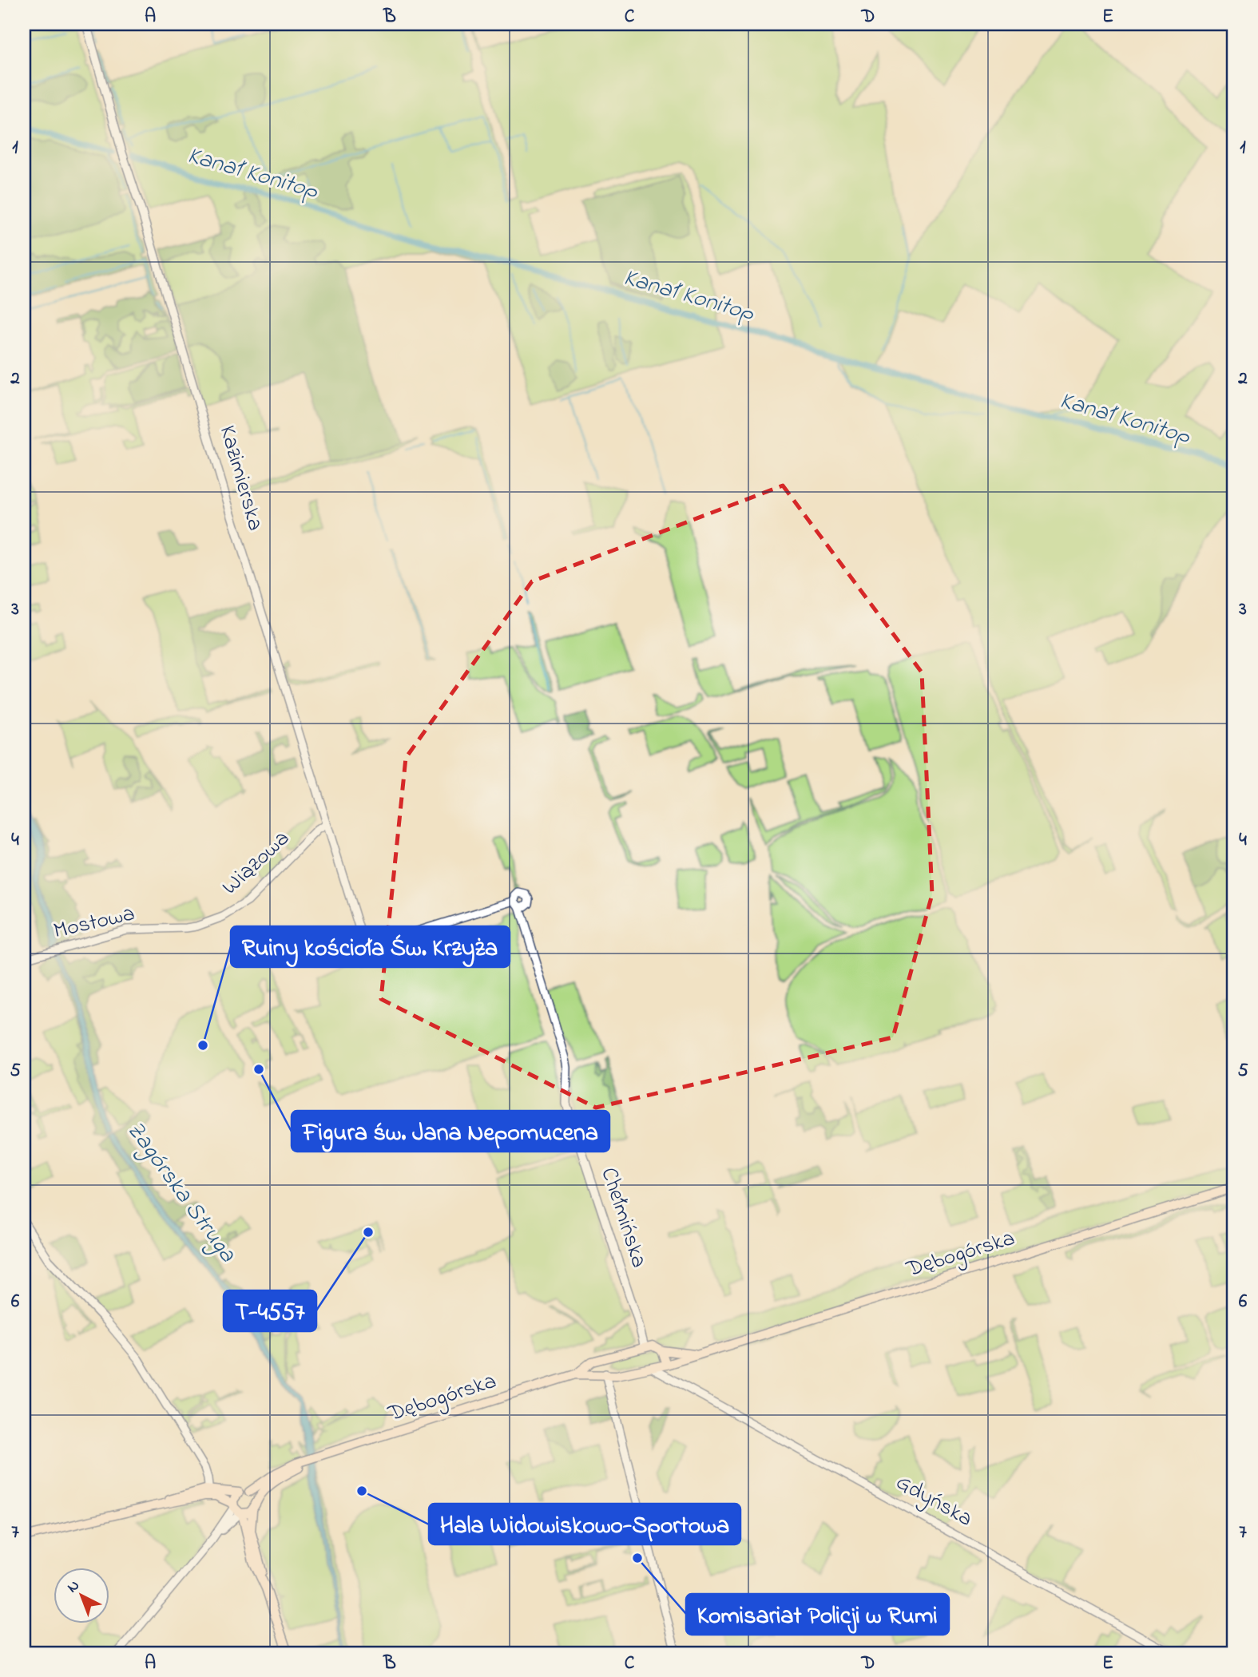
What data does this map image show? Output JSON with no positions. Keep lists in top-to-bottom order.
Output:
{
  "streets": {
    "main road": ["Dębogórska"],
    "street": [
      "Kazimierska",
      "Wiązowa",
      "Mostowa",
      "Chełmińska",
      "Gdyńska"
    ]
  },
  "crossings": [
    ["Kazimierska", "Wiązowa"],
    ["Kazimierska", "Chełmińska"],
    ["Wiązowa", "Mostowa"],
    ["Chełmińska", "Dębogórska"],
    ["Dębogórska", "Gdyńska"]
  ],
  "water": ["Kanał Konitop", "Zagórska Struga"],
  "places": [
    "Ruiny kościoła Św. Krzyża",
    "Figura św. Jana Nepomucena",
    "T-4557",
    "Hala Widowiskowo-Sportowa",
    "Komisariat Policji w Rumi"
  ],
  "north": "top left",
  "grid": {
    "columns": [
      "A",
      "B",
      "C",
      "D",
      "E"
    ],
    "rows": [
      "1",
      "2",
      "3",
      "4",
      "5",
      "6",
      "7"
    ]
  }
}
